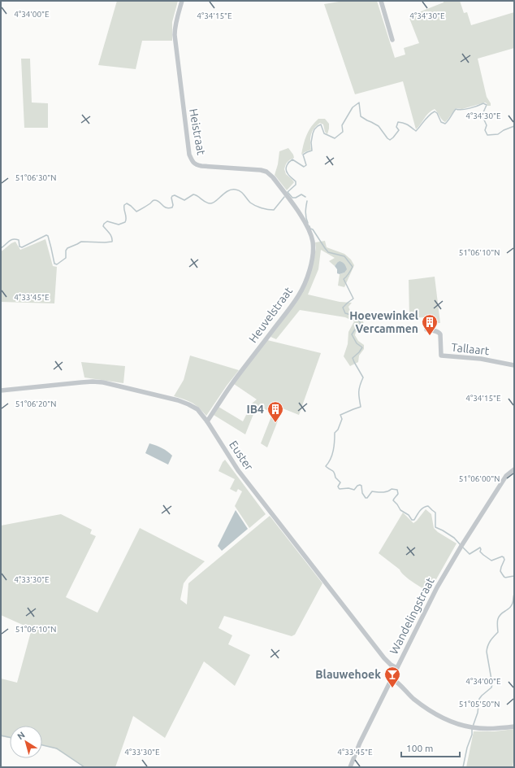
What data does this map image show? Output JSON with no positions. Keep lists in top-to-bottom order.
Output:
{
  "streets": {
    "street": [
      "Heistraat",
      "Heuvelstraat",
      "Tallaart",
      "Euster",
      "Wandelingstraat"
    ]
  },
  "crossings": [
    ["Heistraat", "Heuvelstraat"],
    ["Heuvelstraat", "Euster"],
    ["Euster", "Wandelingstraat"]
  ],
  "places": {
    "building": ["Hoevewinkel Vercammen", "IB4"],
    "bar": ["Blauwehoek"]
  },
  "scale_bar": "100 m",
  "north": "top left",
  "coordinates": [
    "4°34'00\"E",
    "4°34'15\"E",
    "4°34'30\"E",
    "51°06'30\"N",
    "51°06'10\"N",
    "4°33'45\"E",
    "51°06'20\"N",
    "51°06'00\"N",
    "4°33'30\"E",
    "51°05'50\"N"
  ]
}
